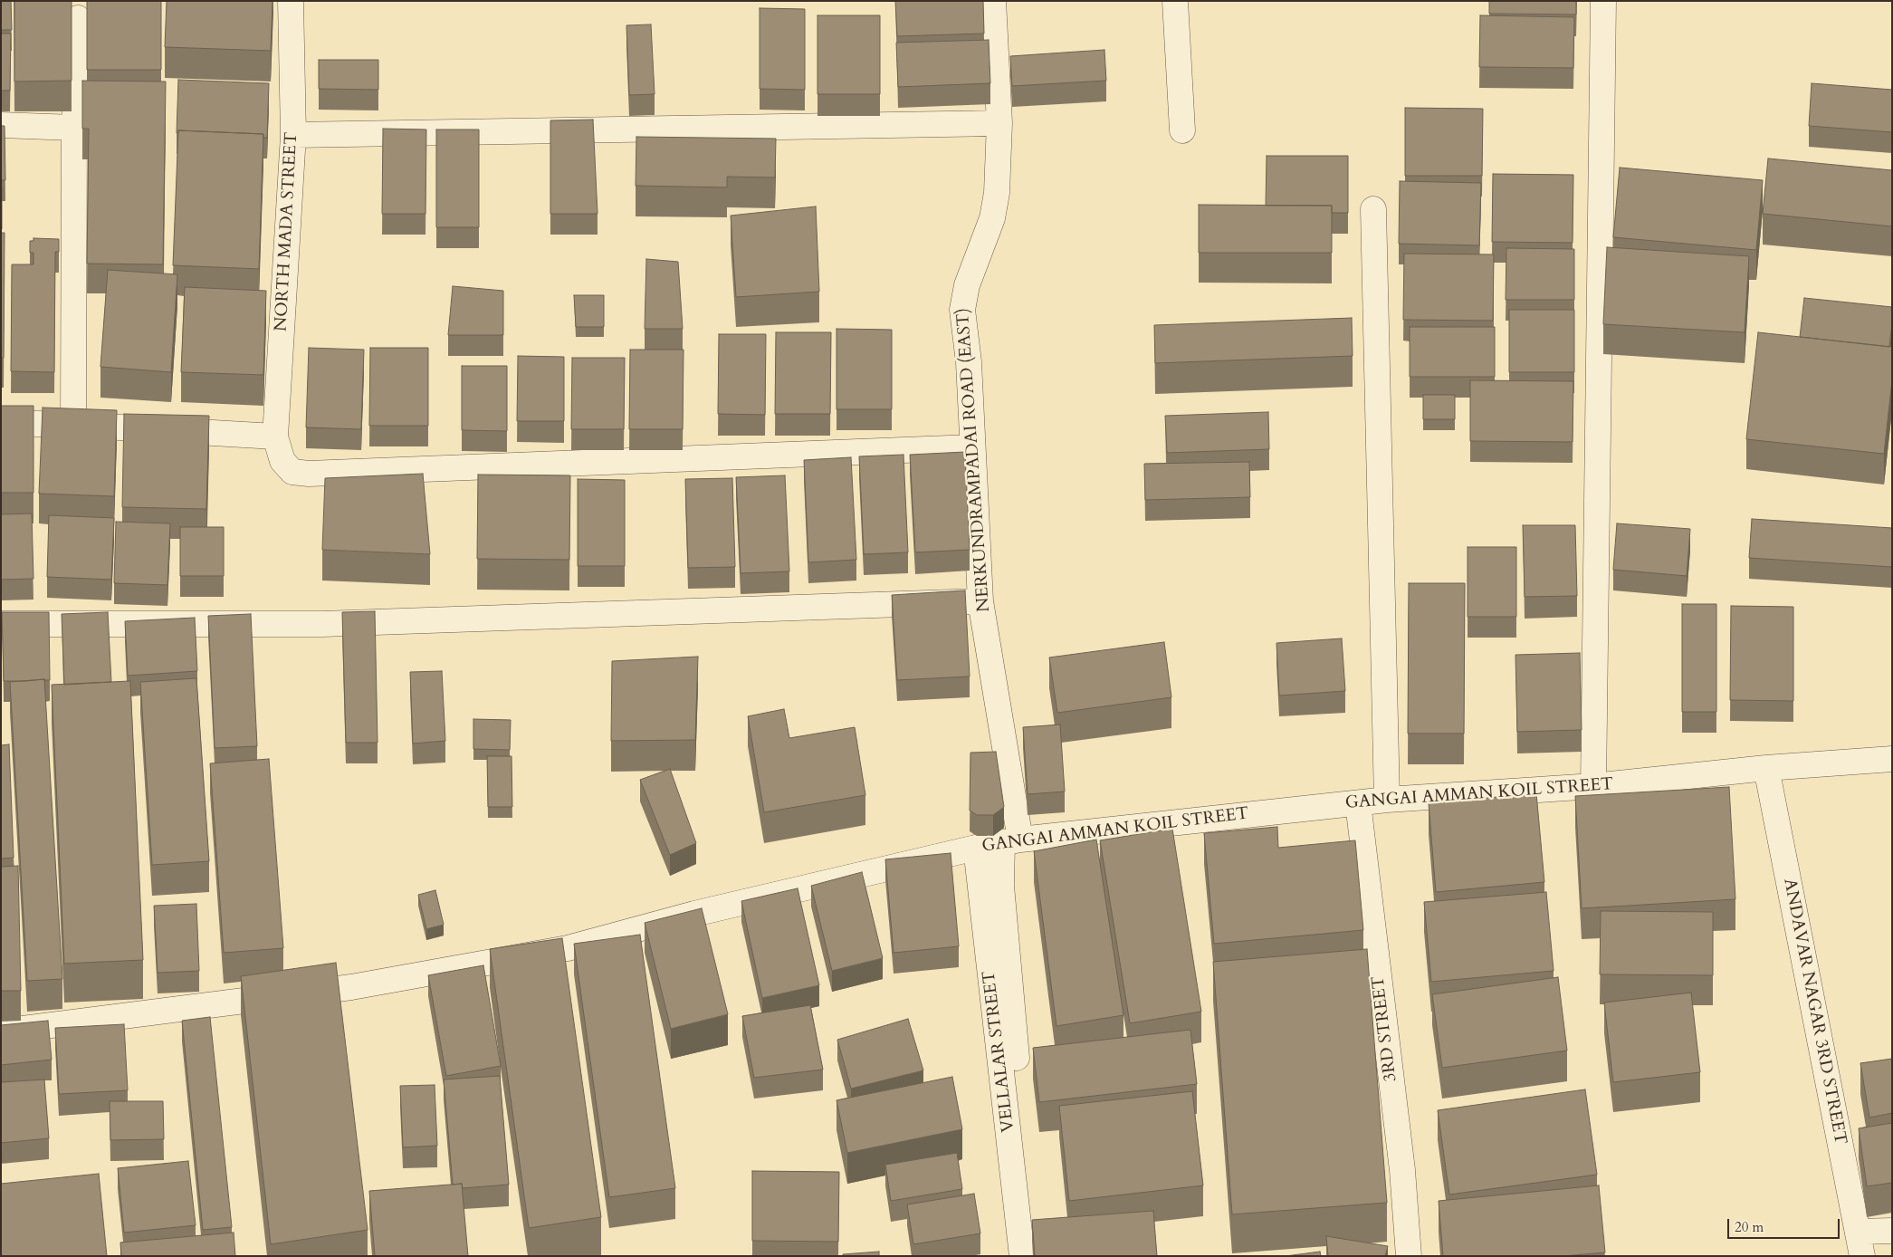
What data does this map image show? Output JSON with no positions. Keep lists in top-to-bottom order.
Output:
{
  "streets": {
    "street": [
      "NORTH MADA STREET",
      "NERKUNDRAMPADAI ROAD (EAST)",
      "GANGAI AMMAN KOIL STREET",
      "ANDAVAR NAGAR 3RD STREET",
      "3RD STREET",
      "VELLALAR STREET"
    ]
  },
  "crossings": [
    ["NORTH MADA STREET", "NERKUNDRAMPADAI ROAD (EAST)"],
    ["NERKUNDRAMPADAI ROAD (EAST)", "GANGAI AMMAN KOIL STREET"],
    ["GANGAI AMMAN KOIL STREET", "ANDAVAR NAGAR 3RD STREET"],
    ["GANGAI AMMAN KOIL STREET", "3RD STREET"],
    ["GANGAI AMMAN KOIL STREET", "VELLALAR STREET"]
  ],
  "scale_bar": "20 m"
}
